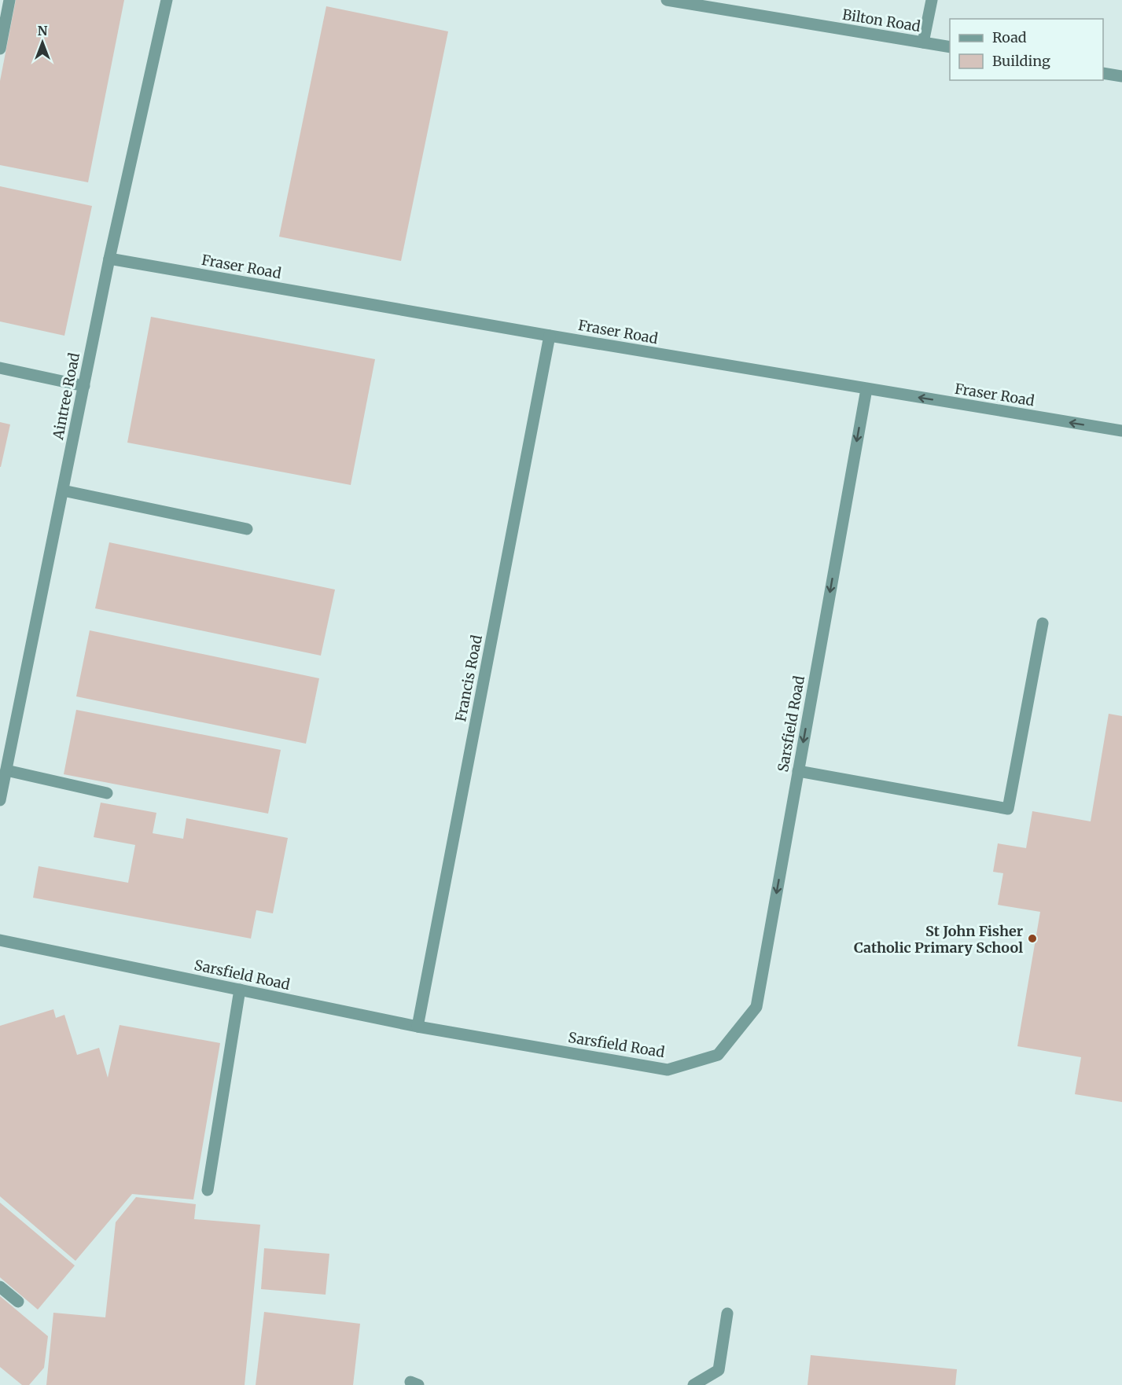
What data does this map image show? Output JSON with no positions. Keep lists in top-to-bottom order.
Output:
{
  "streets": {
    "street": [
      "Bilton Road",
      "Fraser Road",
      "Aintree Road",
      "Francis Road",
      "Sarsfield Road"
    ]
  },
  "crossings": [
    ["Fraser Road", "Aintree Road"],
    ["Fraser Road", "Francis Road"],
    ["Fraser Road", "Sarsfield Road"],
    ["Francis Road", "Sarsfield Road"]
  ],
  "places": ["St John Fisher Catholic Primary School"],
  "legend": ["Road", "Building"],
  "north": "top"
}
